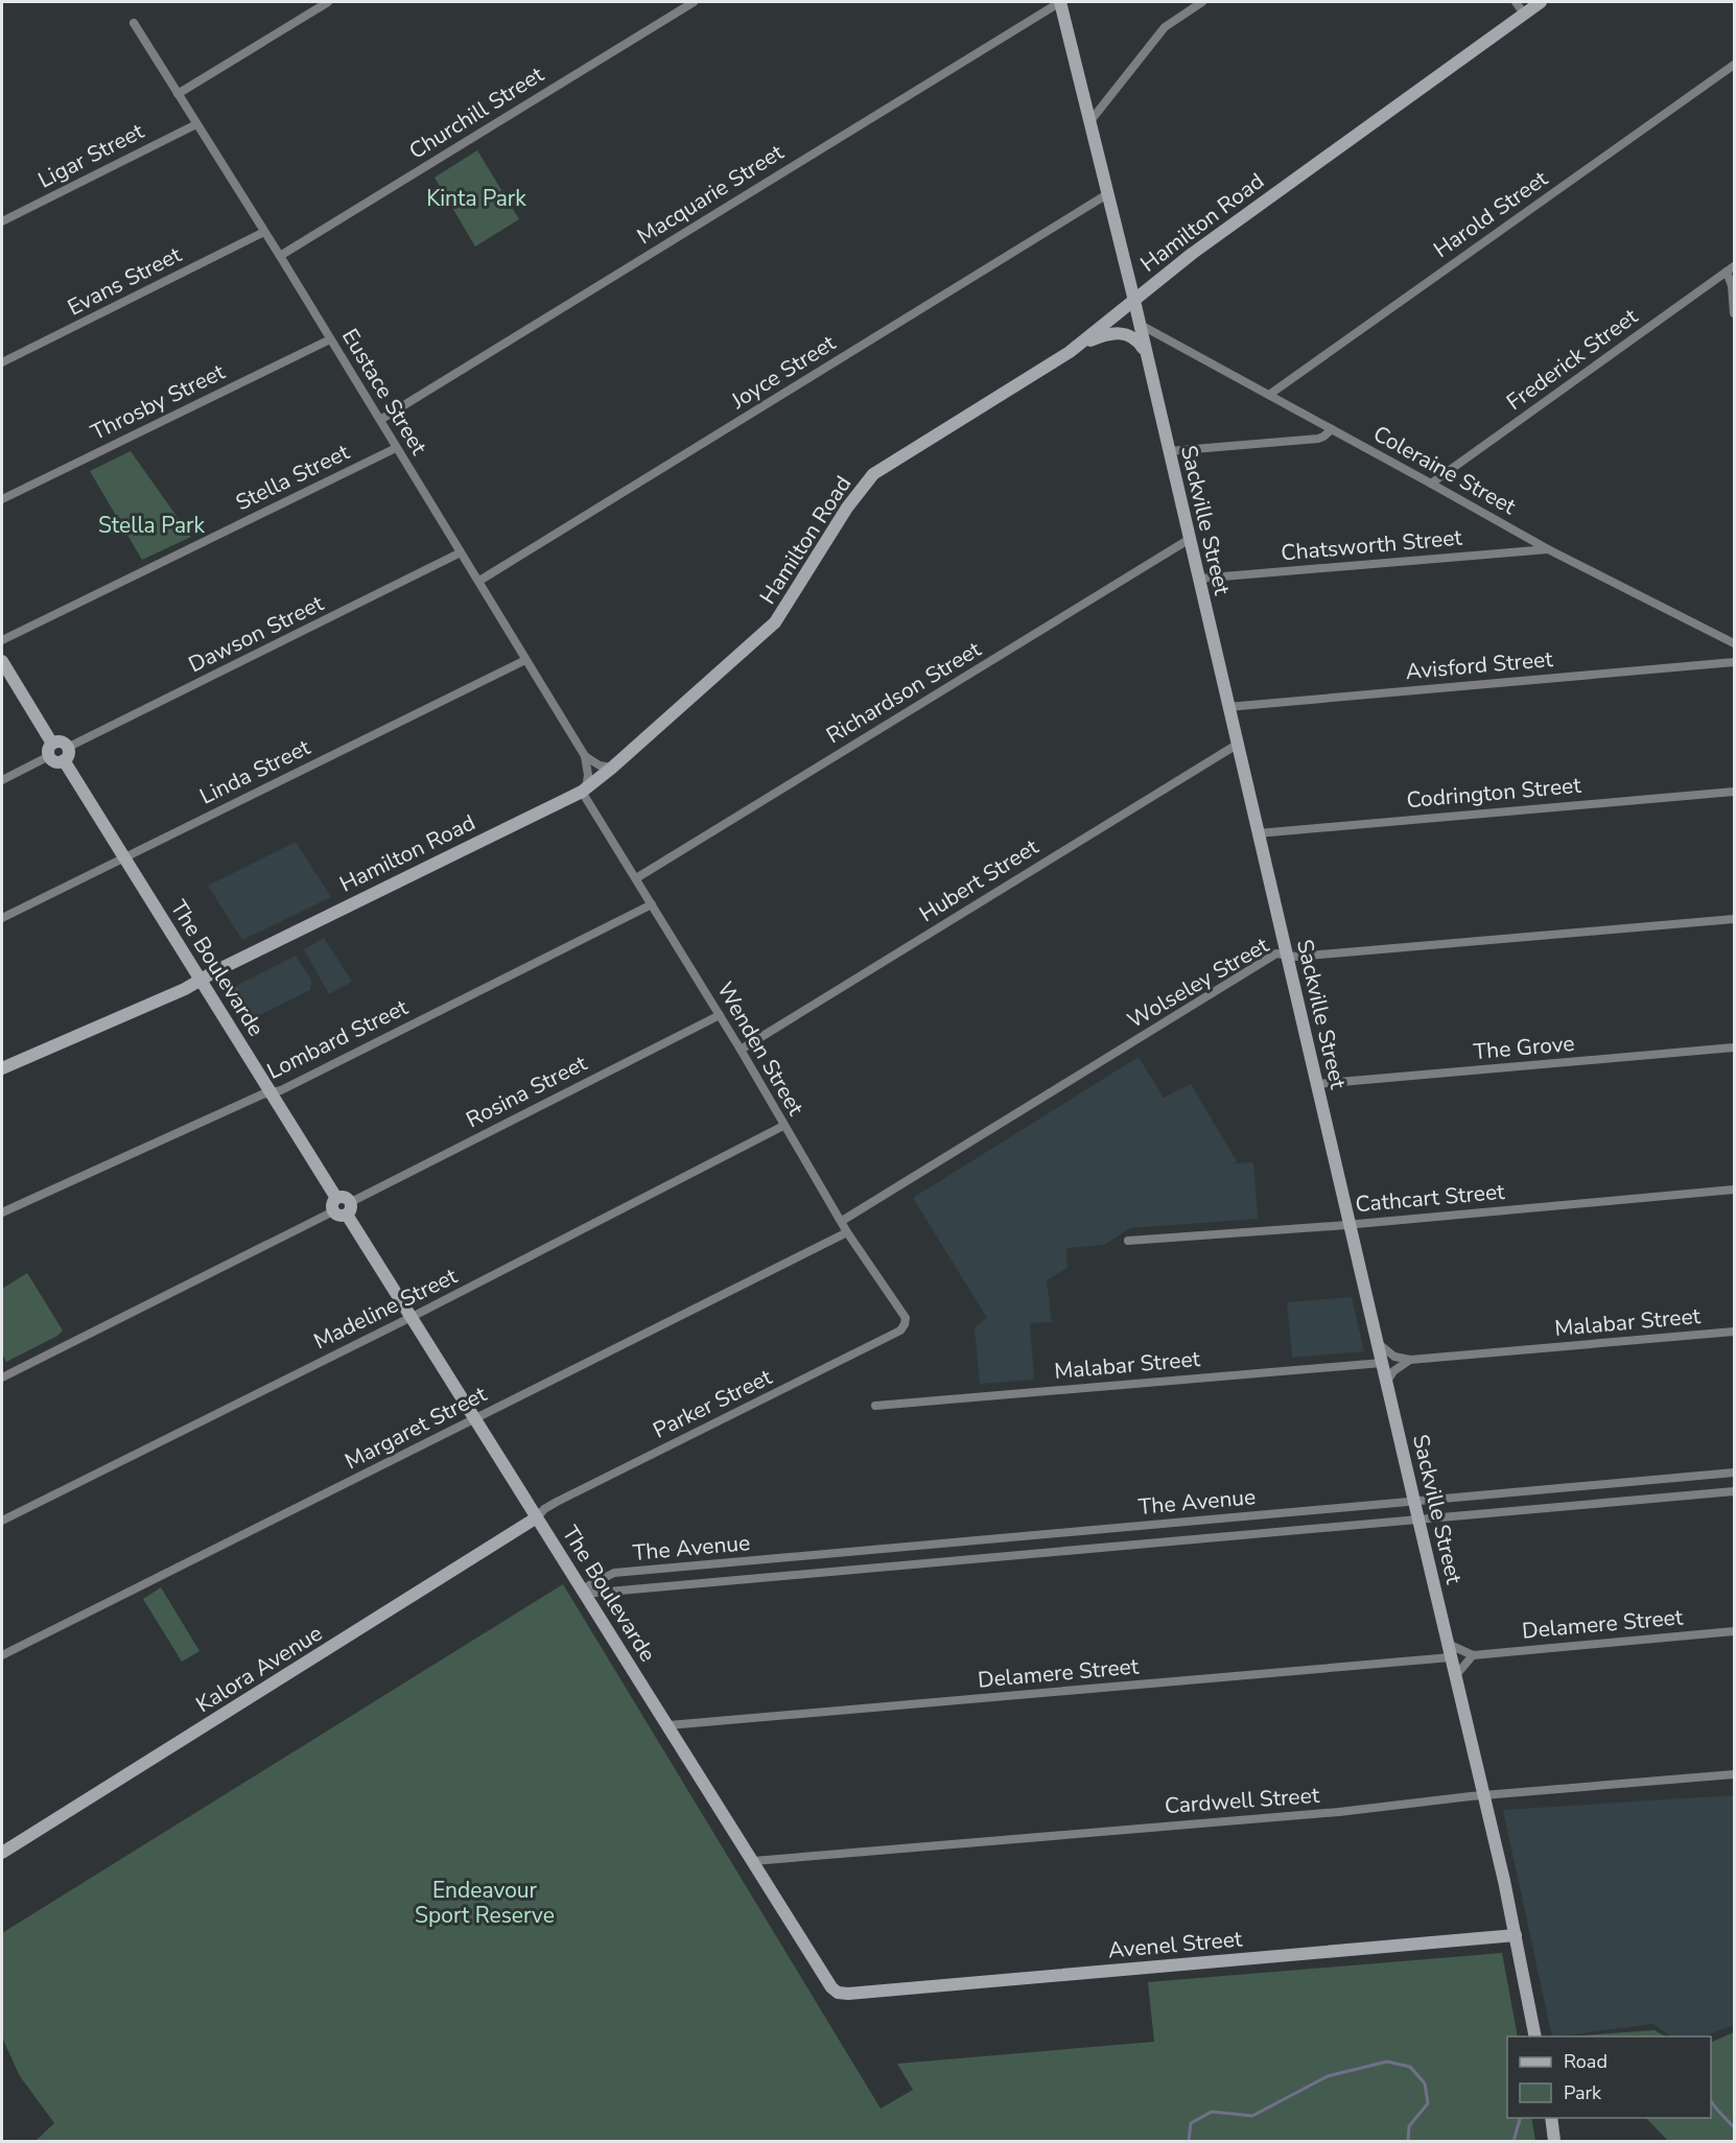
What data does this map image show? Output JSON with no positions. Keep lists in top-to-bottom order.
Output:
{
  "streets": {
    "main road": [
      "Hamilton Road",
      "Sackville Street",
      "The Boulevarde",
      "Kalora Avenue",
      "Avenel Street"
    ],
    "street": [
      "Churchill Street",
      "Ligar Street",
      "Macquarie Street",
      "Harold Street",
      "Evans Street",
      "Frederick Street",
      "Joyce Street",
      "Eustace Street",
      "Throsby Street",
      "Coleraine Street",
      "Stella Street",
      "Chatsworth Street",
      "Dawson Street",
      "Avisford Street",
      "Richardson Street",
      "Linda Street",
      "Codrington Street",
      "Hubert Street",
      "Wolseley Street",
      "Lombard Street",
      "The Grove",
      "Wenden Street",
      "Rosina Street",
      "Cathcart Street",
      "Madeline Street",
      "Malabar Street",
      "Parker Street",
      "Margaret Street",
      "The Avenue",
      "Delamere Street",
      "Cardwell Street"
    ]
  },
  "crossings": [
    ["Churchill Street", "Eustace Street"],
    ["Ligar Street", "Eustace Street"],
    ["Macquarie Street", "Eustace Street"],
    ["Macquarie Street", "Sackville Street"],
    ["Harold Street", "Coleraine Street"],
    ["Hamilton Road", "Sackville Street"],
    ["Hamilton Road", "The Boulevarde"],
    ["Hamilton Road", "Wenden Street"],
    ["Evans Street", "Eustace Street"],
    ["Frederick Street", "Coleraine Street"],
    ["Joyce Street", "Eustace Street"],
    ["Joyce Street", "Sackville Street"],
    ["Eustace Street", "Throsby Street"],
    ["Eustace Street", "Stella Street"],
    ["Eustace Street", "Dawson Street"],
    ["Eustace Street", "Linda Street"],
    ["Coleraine Street", "Sackville Street"],
    ["Coleraine Street", "Chatsworth Street"],
    ["Sackville Street", "Chatsworth Street"],
    ["Sackville Street", "Avisford Street"],
    ["Sackville Street", "Richardson Street"],
    ["Sackville Street", "Codrington Street"],
    ["Sackville Street", "Hubert Street"],
    ["Sackville Street", "Wolseley Street"],
    ["Sackville Street", "The Grove"],
    ["Sackville Street", "Cathcart Street"],
    ["Sackville Street", "Malabar Street"],
    ["Sackville Street", "The Avenue"],
    ["Sackville Street", "Delamere Street"],
    ["Sackville Street", "Cardwell Street"],
    ["Sackville Street", "Avenel Street"],
    ["Dawson Street", "The Boulevarde"],
    ["Richardson Street", "Wenden Street"],
    ["Linda Street", "The Boulevarde"],
    ["Hubert Street", "Wenden Street"],
    ["The Boulevarde", "Lombard Street"],
    ["The Boulevarde", "Rosina Street"],
    ["The Boulevarde", "Madeline Street"],
    ["The Boulevarde", "Parker Street"],
    ["The Boulevarde", "Margaret Street"],
    ["The Boulevarde", "The Avenue"],
    ["The Boulevarde", "Delamere Street"],
    ["The Boulevarde", "Kalora Avenue"],
    ["The Boulevarde", "Cardwell Street"],
    ["The Boulevarde", "Avenel Street"],
    ["Wolseley Street", "Wenden Street"],
    ["Lombard Street", "Wenden Street"],
    ["Wenden Street", "Rosina Street"],
    ["Wenden Street", "Madeline Street"],
    ["Wenden Street", "Parker Street"],
    ["Wenden Street", "Margaret Street"],
    ["Parker Street", "Kalora Avenue"]
  ],
  "parks": ["Kinta Park", "Stella Park", "Endeavour Sport Reserve"],
  "legend": ["Road", "Park"]
}
